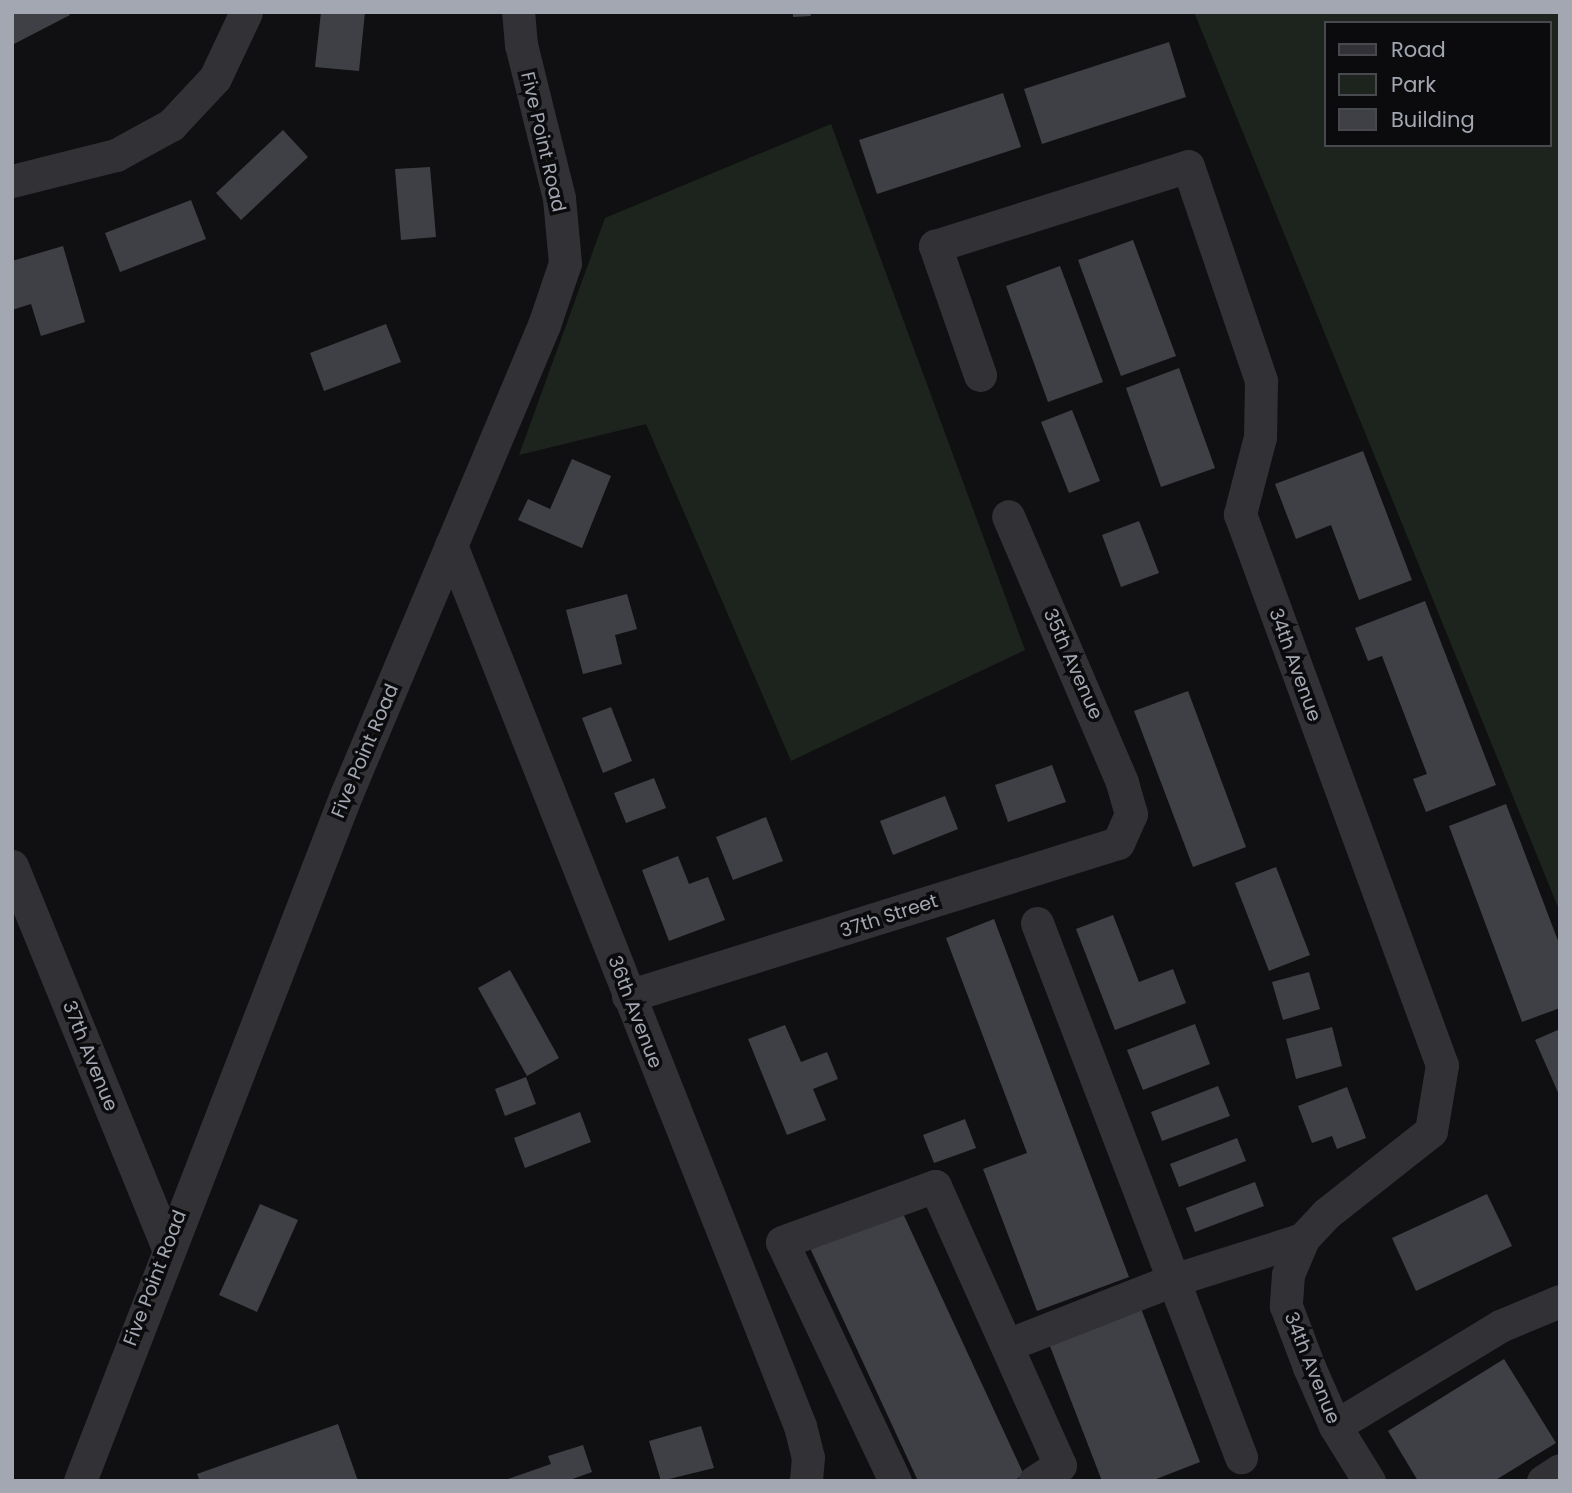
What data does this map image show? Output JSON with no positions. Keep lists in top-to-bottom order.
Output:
{
  "streets": {
    "street": [
      "Five Point Road",
      "35th Avenue",
      "34th Avenue",
      "37th Street",
      "36th Avenue",
      "37th Avenue"
    ]
  },
  "crossings": [
    ["Five Point Road", "36th Avenue"],
    ["Five Point Road", "37th Avenue"],
    ["35th Avenue", "37th Street"],
    ["37th Street", "36th Avenue"]
  ],
  "legend": ["Road", "Park", "Building"]
}
